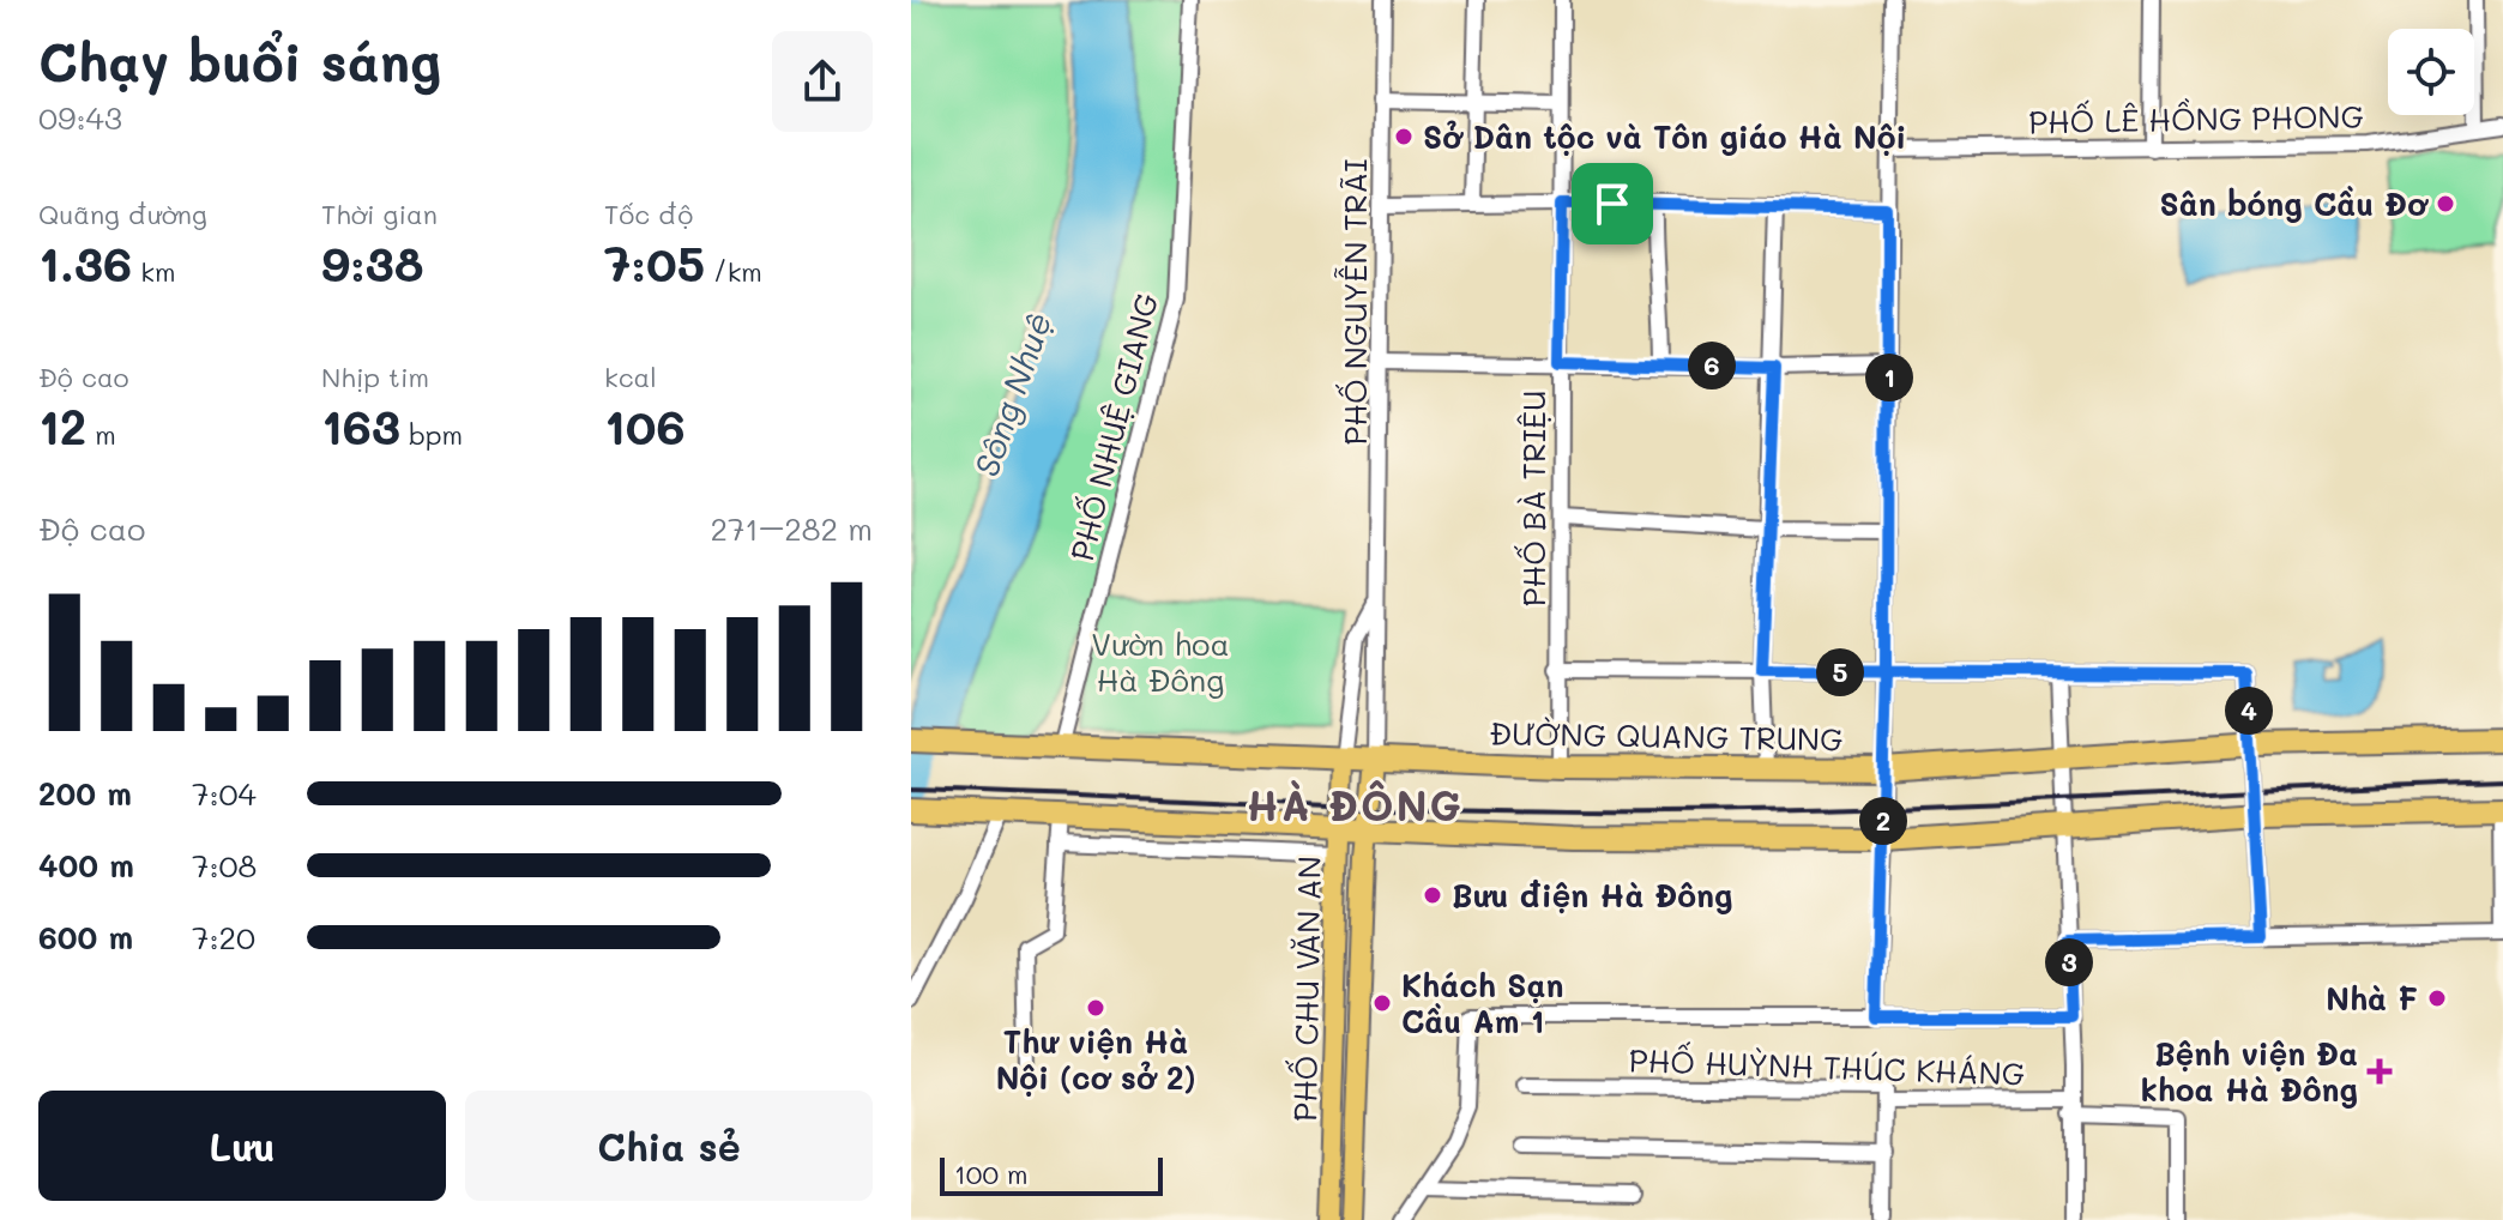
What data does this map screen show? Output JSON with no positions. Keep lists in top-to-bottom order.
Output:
{
  "streets": {
    "highway": ["ĐƯỜNG QUANG TRUNG"],
    "main road": ["PHỐ CHU VĂN AN"],
    "street": [
      "PHỐ LÊ HỒNG PHONG",
      "PHỐ NGUYỄN TRÃI",
      "PHỐ NHUỆ GIANG",
      "PHỐ BÀ TRIỆU",
      "PHỐ HUỲNH THÚC KHÁNG"
    ]
  },
  "crossings": [
    ["PHỐ NGUYỄN TRÃI", "ĐƯỜNG QUANG TRUNG"],
    ["PHỐ NGUYỄN TRÃI", "PHỐ CHU VĂN AN"],
    ["PHỐ NHUỆ GIANG", "ĐƯỜNG QUANG TRUNG"],
    ["PHỐ BÀ TRIỆU", "ĐƯỜNG QUANG TRUNG"],
    ["ĐƯỜNG QUANG TRUNG", "PHỐ CHU VĂN AN"]
  ],
  "districts": ["HÀ ĐÔNG"],
  "water": ["Sông Nhuệ"],
  "parks": ["Vườn hoa Hà Đông"],
  "places": {
    "other": [
      "Sở Dân tộc và Tôn giáo Hà Nội",
      "Sân bóng Cầu Đơ",
      "Bưu điện Hà Đông",
      "Nhà F",
      "Khách Sạn Cầu Am 1",
      "Thư viện Hà Nội (cơ sở 2)"
    ],
    "health": ["Bệnh viện Đa khoa Hà Đông"]
  },
  "scale_bar": "100 m",
  "page": {
    "heading": ["Chạy buổi sáng", "09:43"],
    "stats": [
      ["Quãng đường", "1.36 km"],
      ["Thời gian", "9:38"],
      ["Tốc độ", "7:05 /km"],
      ["Độ cao", "12 m"],
      ["Nhịp tim", "163 bpm"],
      ["kcal", "106"]
    ],
    "pins": [
      "6",
      "1",
      "5",
      "4",
      "2",
      "3"
    ],
    "chart": ["Độ cao", "271–282 m"],
    "list": [
      {
        "name": "200 m",
        "note": "7:04"
      },
      {
        "name": "400 m",
        "note": "7:08"
      },
      {
        "name": "600 m",
        "note": "7:20"
      }
    ],
    "buttons": ["Lưu", "Chia sẻ"],
    "scale": "100 m"
  }
}
